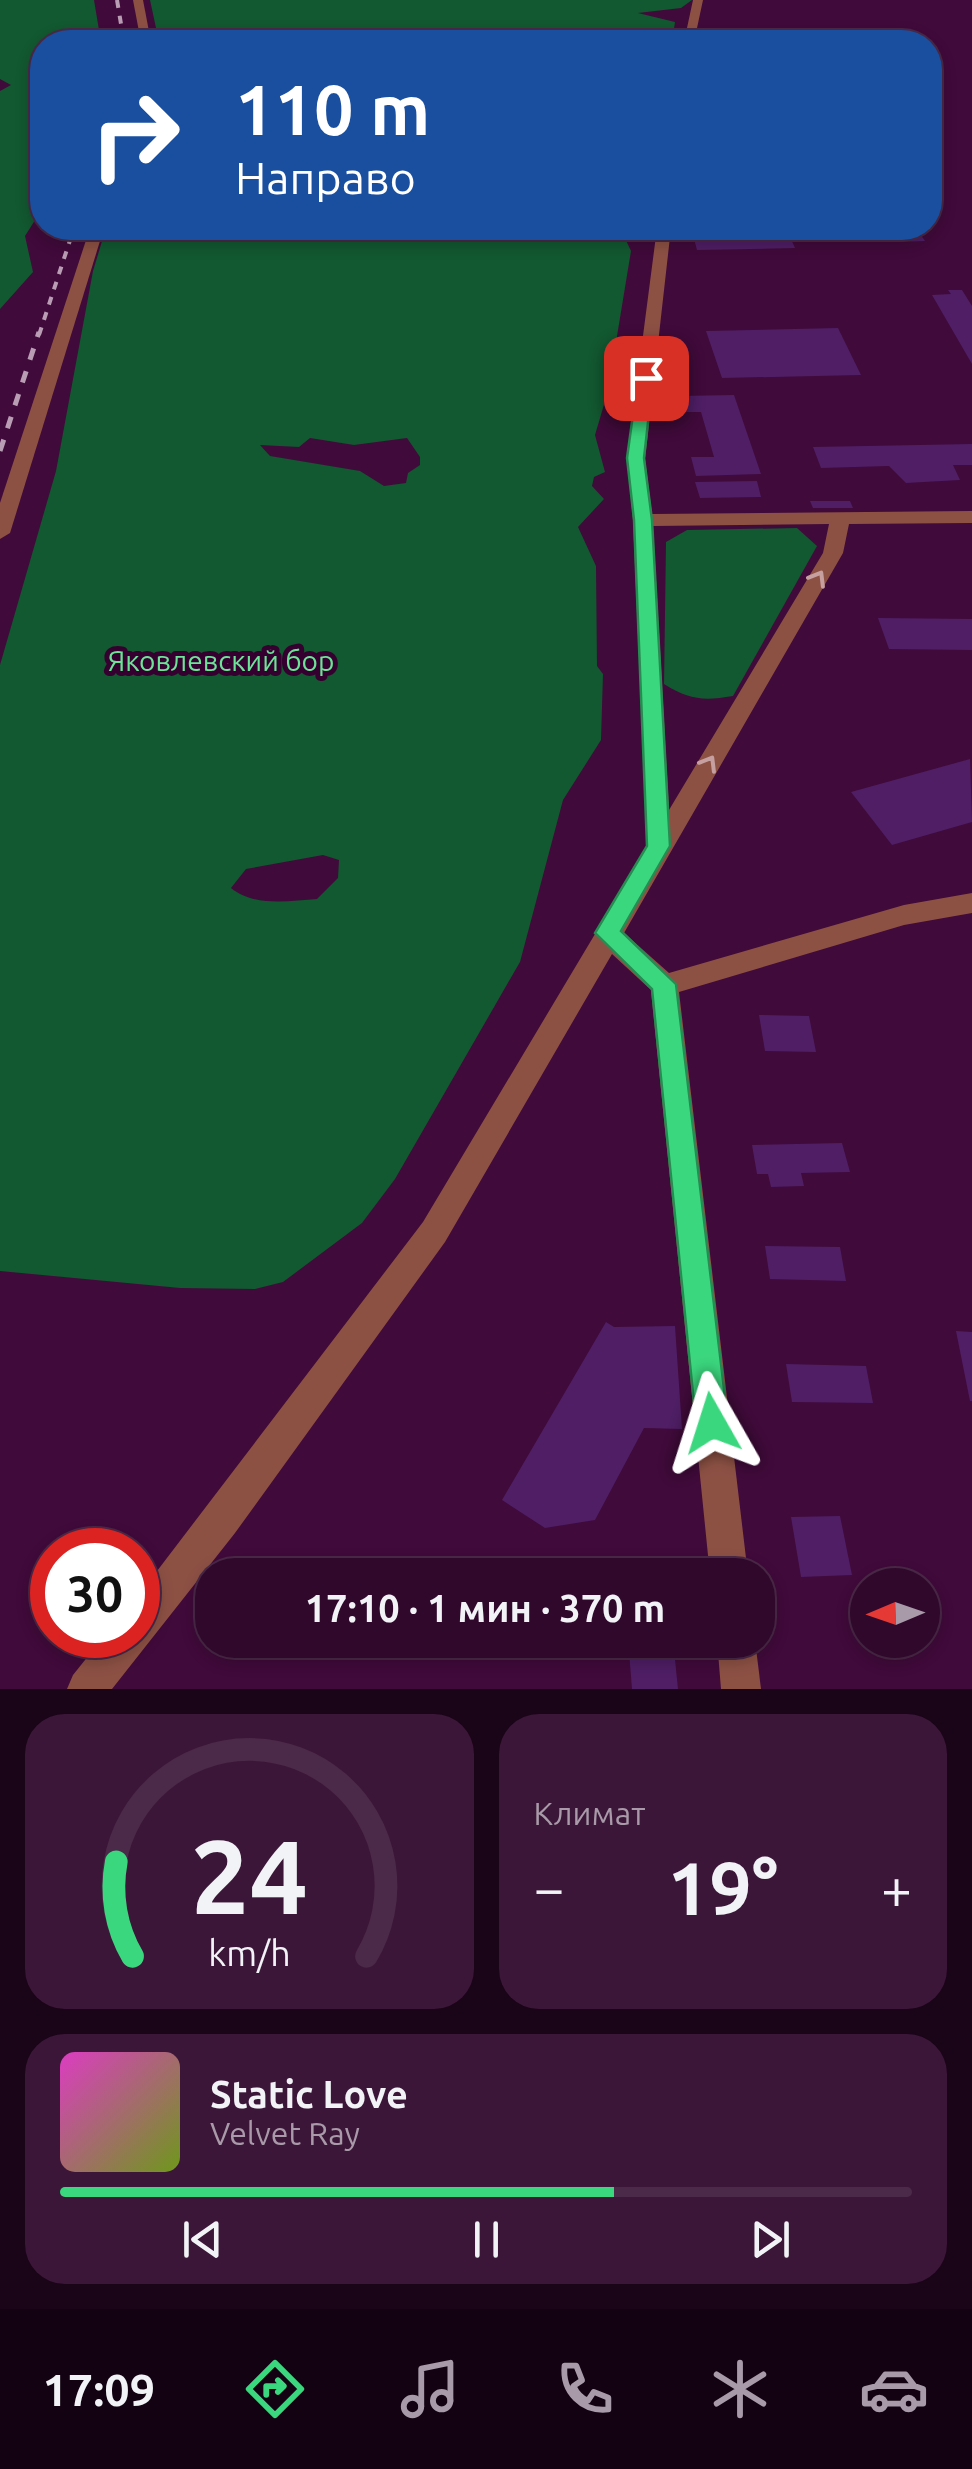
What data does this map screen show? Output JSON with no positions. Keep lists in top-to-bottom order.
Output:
{
  "parks": ["Яковлевский бор"],
  "north": "left",
  "page": {
    "turn": ["110 m", "Направо"],
    "limit": "30",
    "trip": "17:10 · 1 мин · 370 m",
    "tile": "Климат",
    "heat": ["−", "19°", "+"],
    "song": ["Static Love", "Velvet Ray"],
    "tabs": "17:09",
    "gauge": ["24", "km/h"]
  }
}
